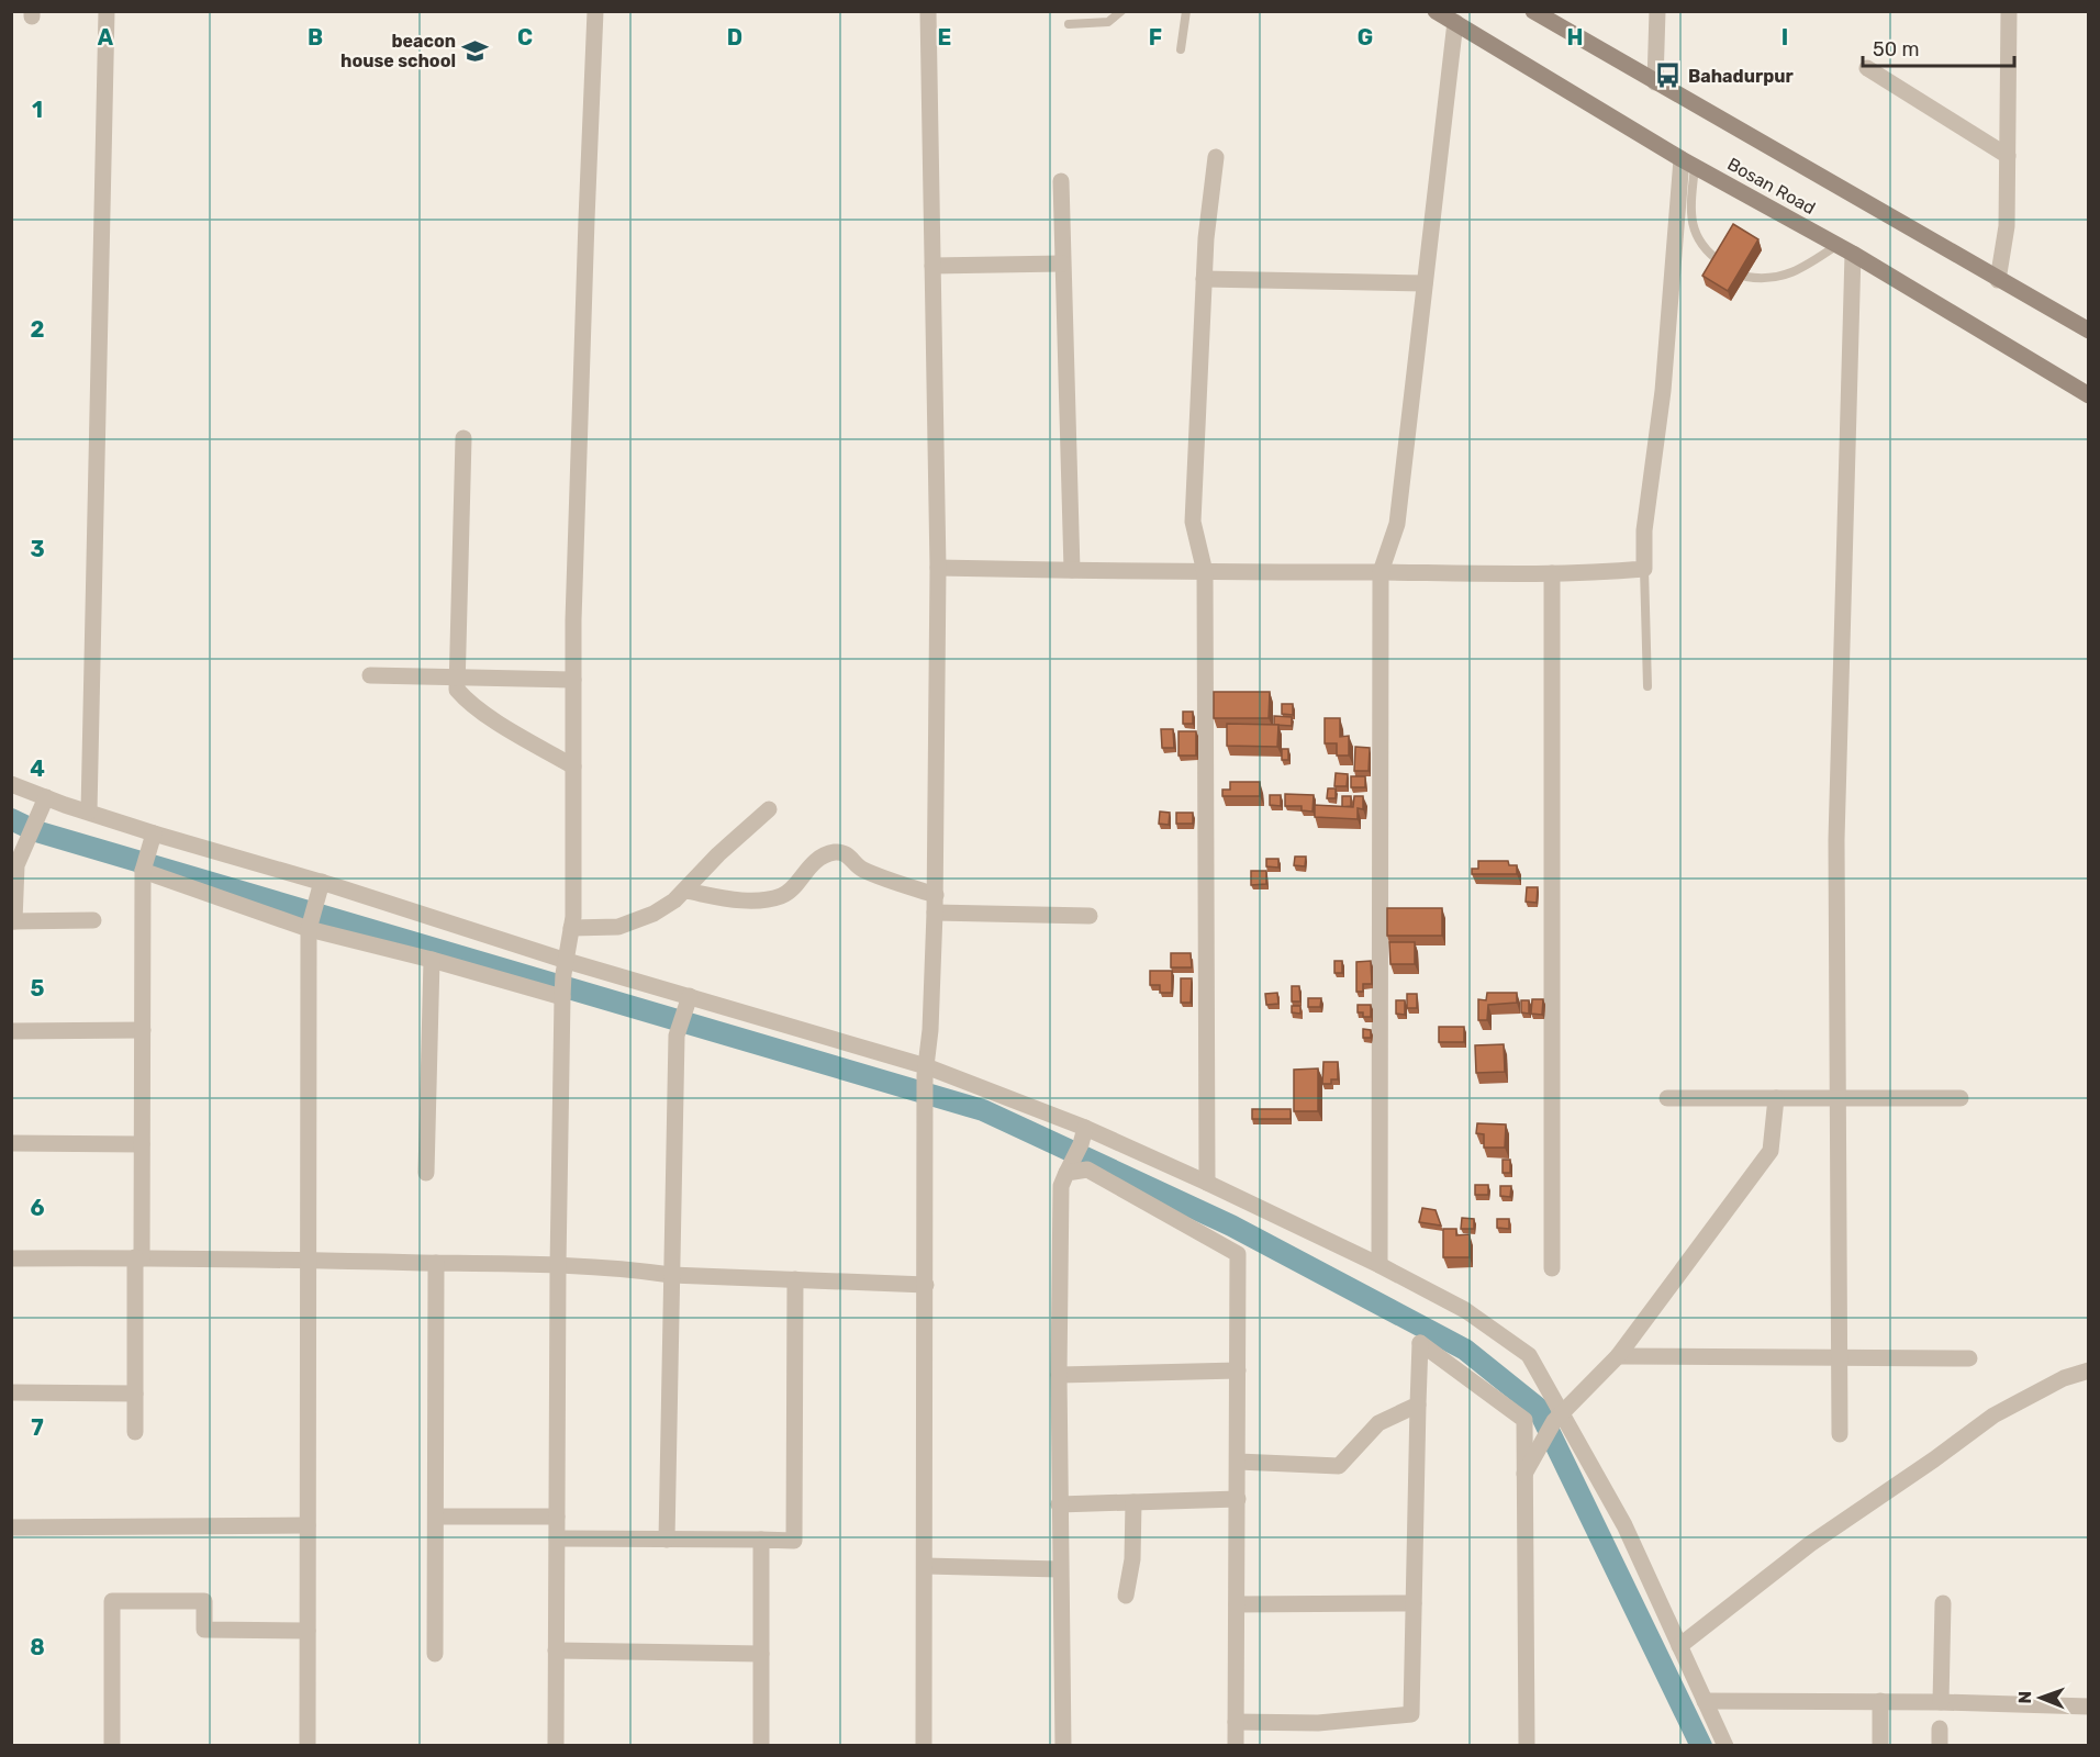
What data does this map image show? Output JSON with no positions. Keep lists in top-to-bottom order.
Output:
{
  "streets": {
    "main road": ["Bosan Road"]
  },
  "places": {
    "school or university": ["beacon house school"],
    "bus stop": ["Bahadurpur"]
  },
  "scale_bar": "50 m",
  "north": "left",
  "grid": {
    "columns": [
      "A",
      "B",
      "C",
      "D",
      "E",
      "F",
      "G",
      "H",
      "I"
    ],
    "rows": [
      "1",
      "2",
      "3",
      "4",
      "5",
      "6",
      "7",
      "8"
    ]
  }
}
